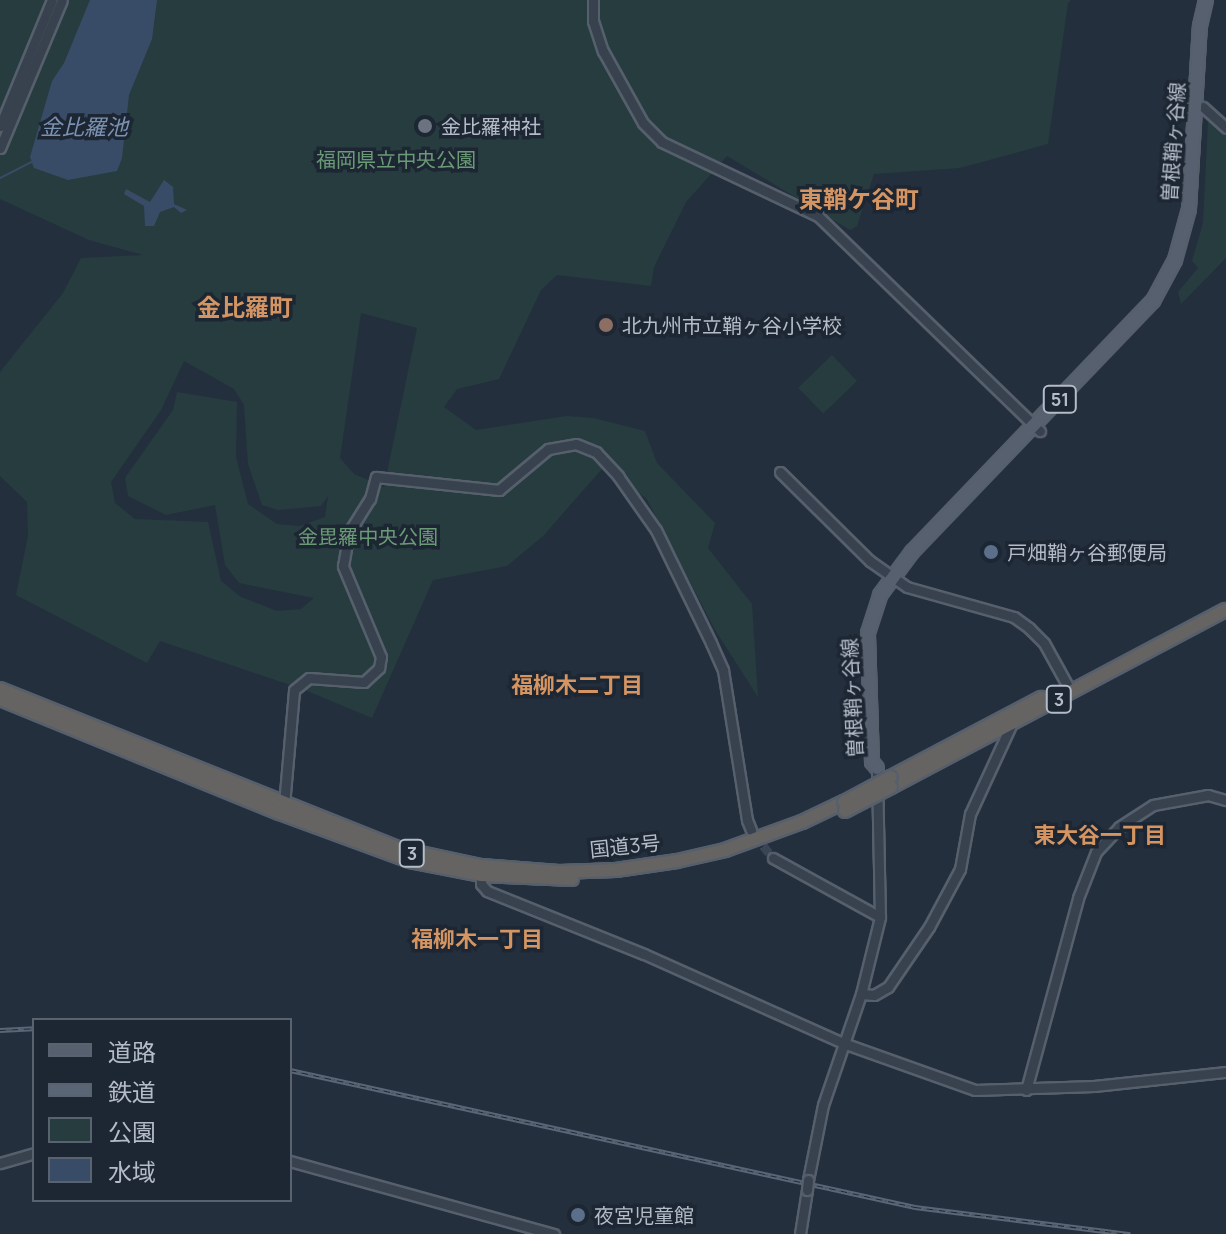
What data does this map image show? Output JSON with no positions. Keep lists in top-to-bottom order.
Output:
{
  "streets": {
    "highway": ["3", "国道3号"],
    "main road": ["曽根鞘ヶ谷線", "51"]
  },
  "districts": [
    "東鞘ケ谷町",
    "金比羅町",
    "福柳木二丁目",
    "東大谷一丁目",
    "福柳木一丁目"
  ],
  "water": ["金比羅池"],
  "parks": ["福岡県立中央公園", "金毘羅中央公園"],
  "places": [
    "金比羅神社",
    "北九州市立鞘ヶ谷小学校",
    "戸畑鞘ヶ谷郵便局",
    "夜宮児童館"
  ],
  "legend": [
    "道路",
    "鉄道",
    "公園",
    "水域"
  ]
}
